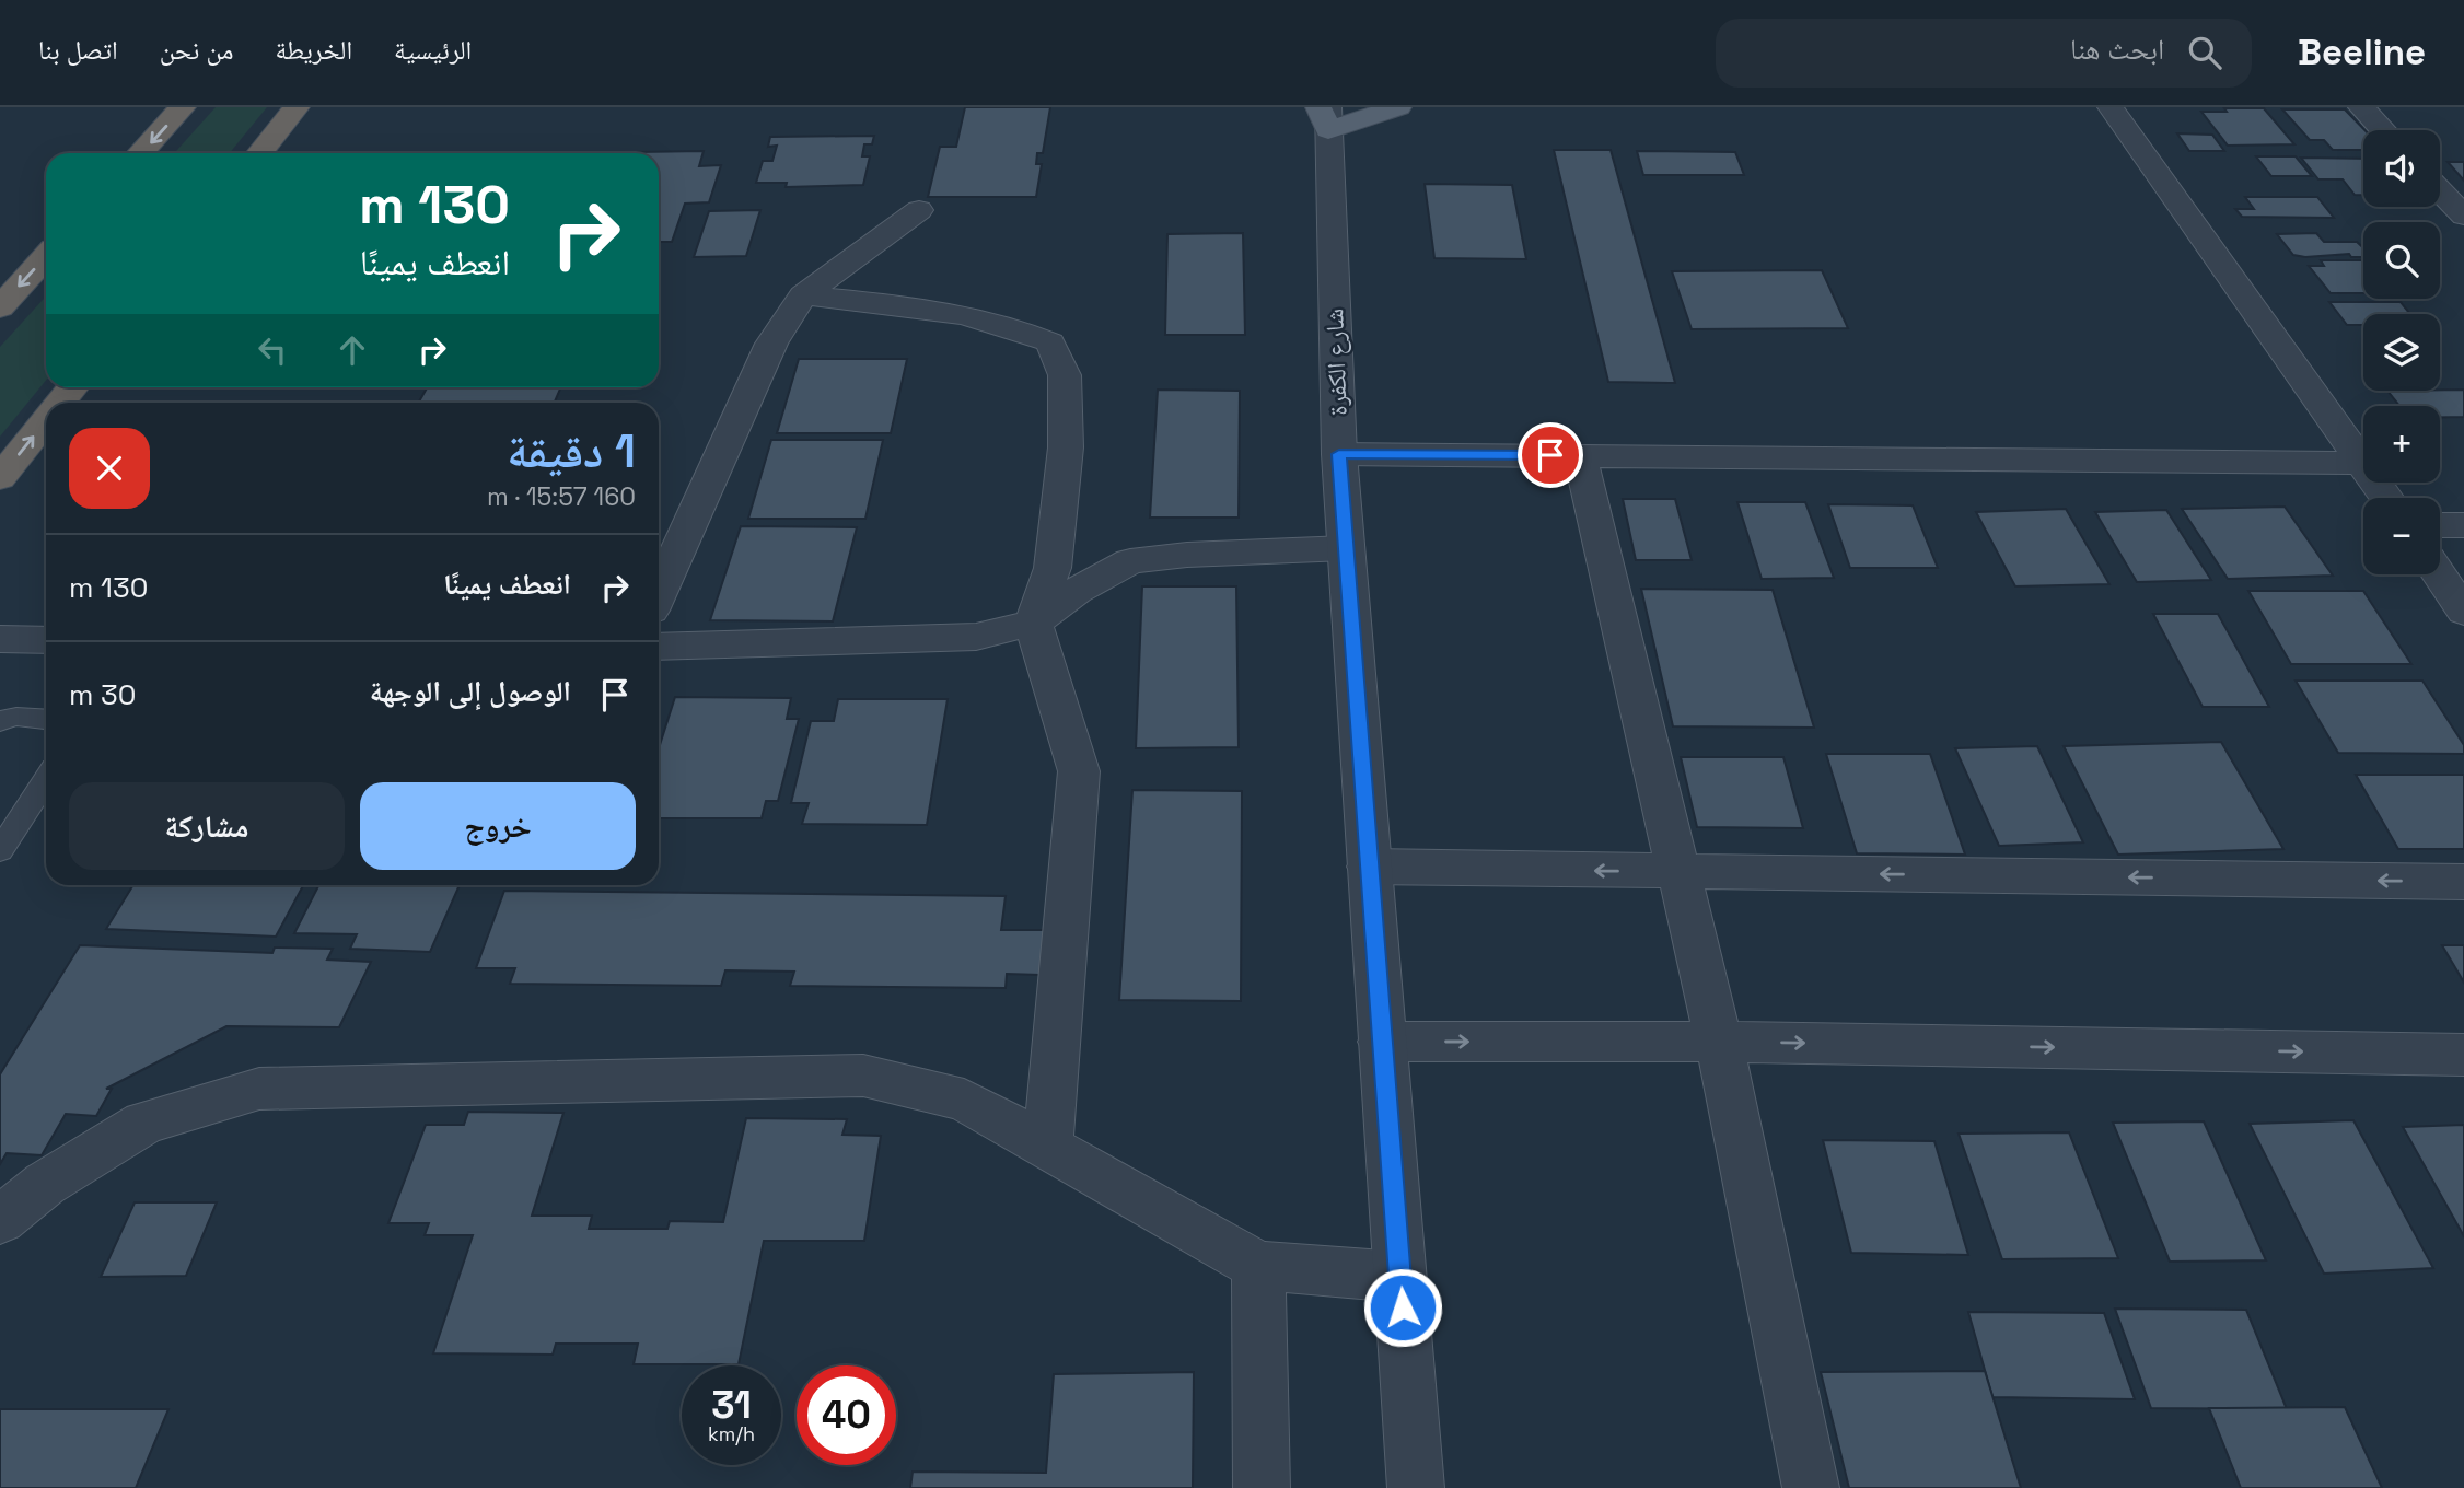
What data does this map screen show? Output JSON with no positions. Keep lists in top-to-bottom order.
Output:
{
  "streets": {
    "street": ["شارع الكفرة"]
  },
  "page": {
    "header": "Beeline",
    "search": "ابحث هنا",
    "nav": [
      "الرئيسية",
      "الخريطة",
      "من نحن",
      "اتصل بنا"
    ],
    "map_buttons": ["+", "−"],
    "turn": ["130 m", "انعطف يمينًا"],
    "heading": ["1 دقيقة", "160 m · 15:57"],
    "list": [
      {
        "name": "انعطف يمينًا",
        "value": "130 m"
      },
      {
        "name": "الوصول إلى الوجهة",
        "value": "30 m"
      }
    ],
    "buttons": ["خروج", "مشاركة"],
    "speed": "31 km/h",
    "limit": "40"
  }
}
